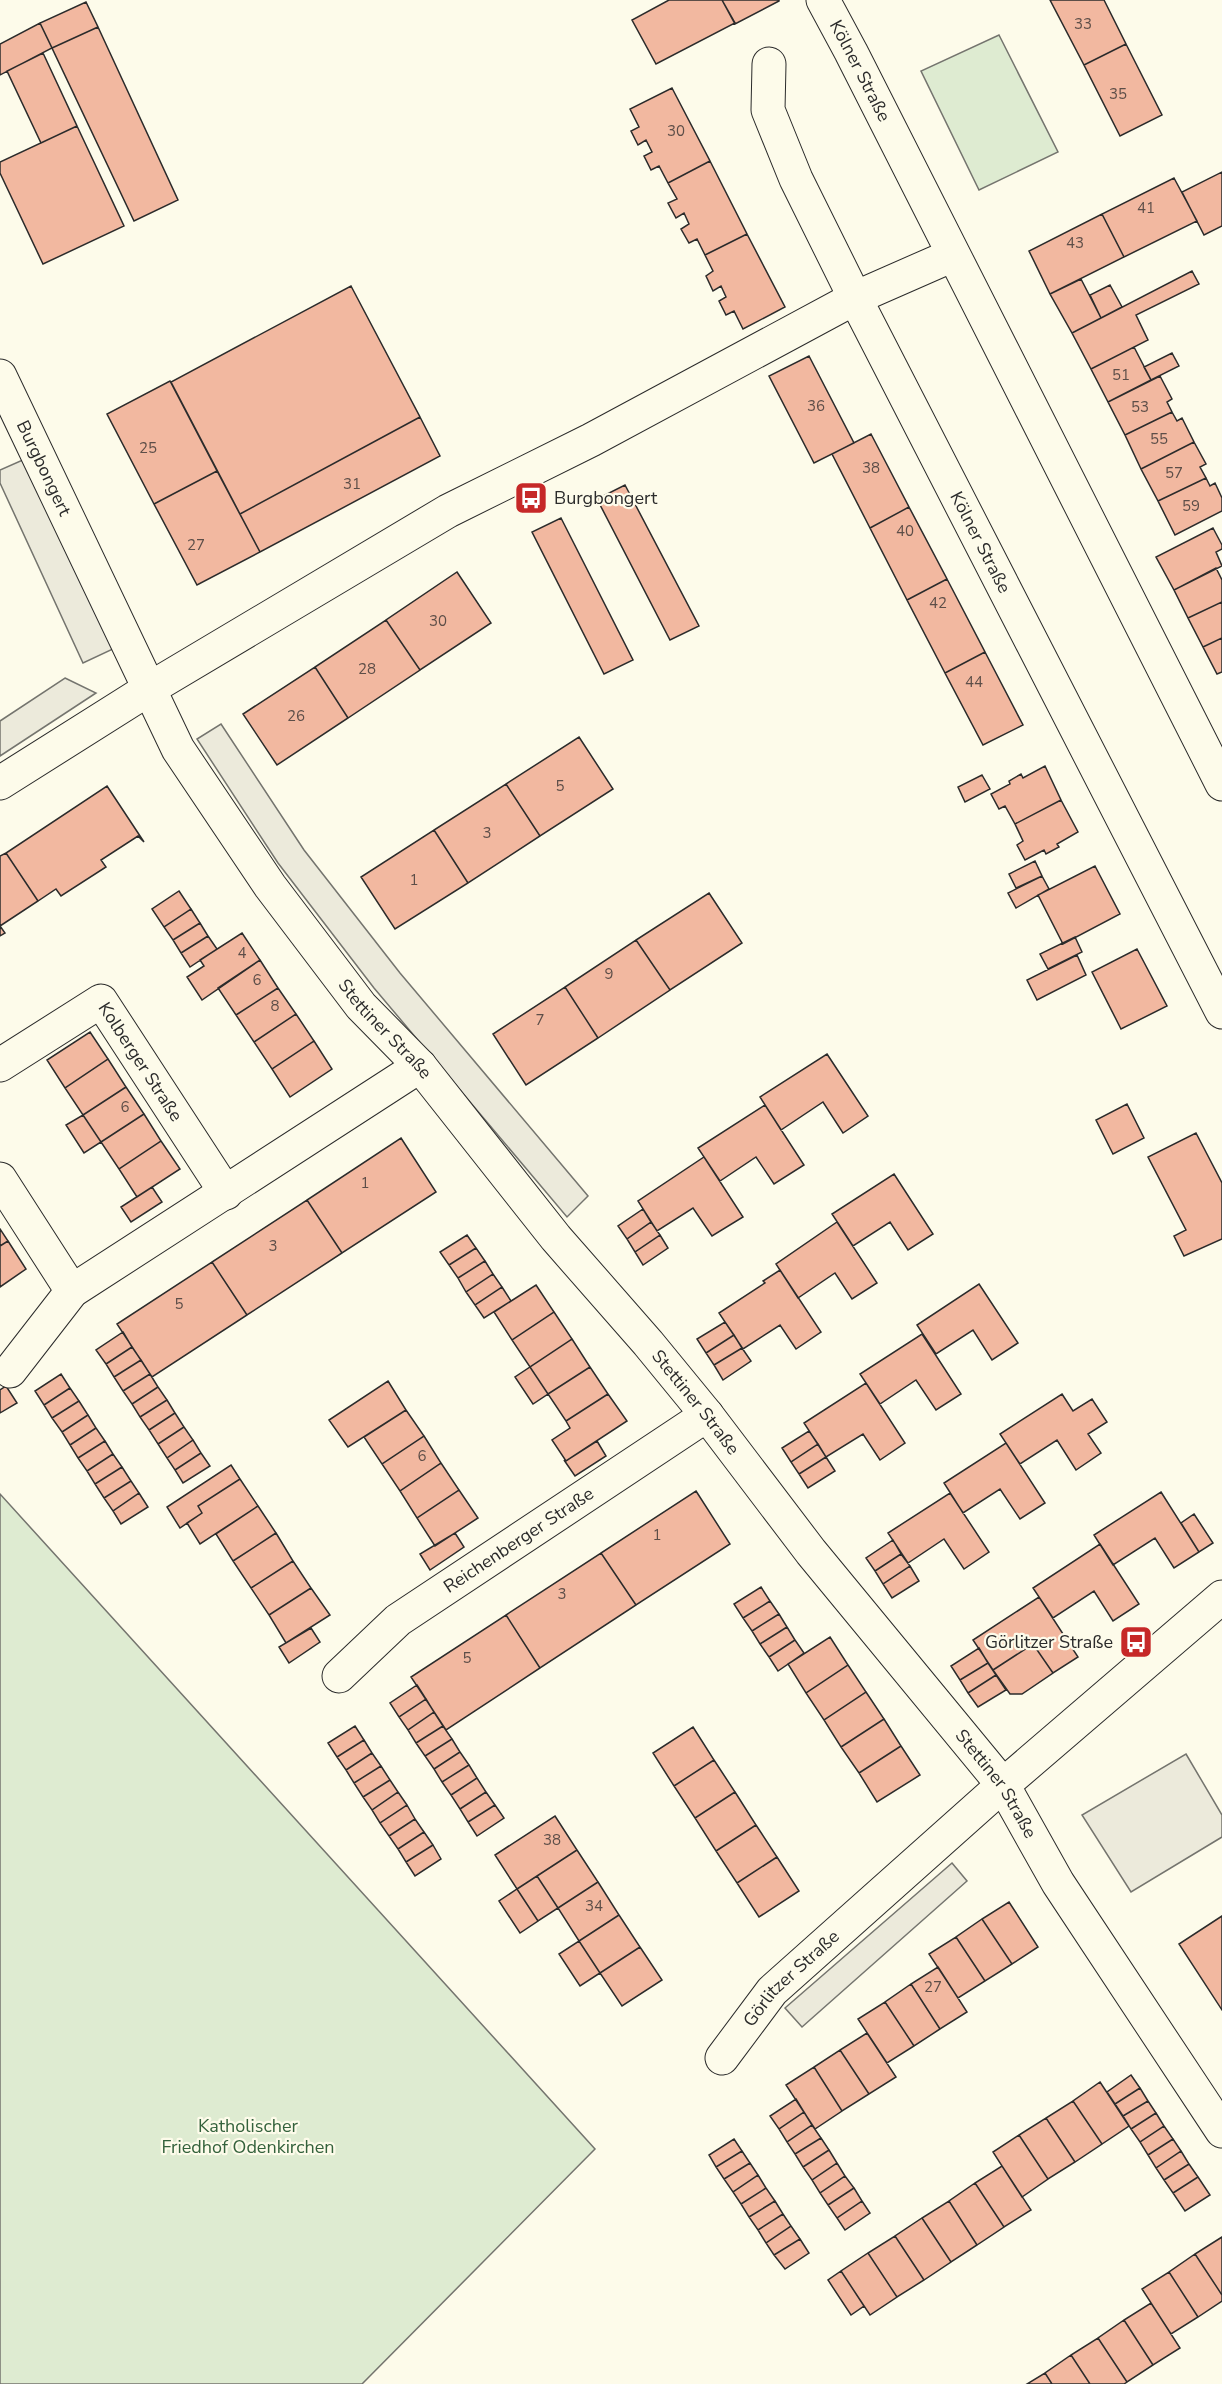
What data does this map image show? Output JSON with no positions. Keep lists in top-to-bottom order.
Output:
{
  "streets": {
    "street": [
      "Kölner Straße",
      "Burgbongert",
      "Stettiner Straße",
      "Kolberger Straße",
      "Reichenberger Straße",
      "Görlitzer Straße"
    ]
  },
  "crossings": [
    ["Burgbongert", "Stettiner Straße"],
    ["Stettiner Straße", "Reichenberger Straße"],
    ["Stettiner Straße", "Görlitzer Straße"]
  ],
  "parks": ["Katholischer Friedhof Odenkirchen"],
  "places": {
    "bus stop": ["Burgbongert", "Görlitzer Straße"]
  },
  "house_numbers": [
    "33",
    "35",
    "30",
    "41",
    "43",
    "51",
    "36",
    "53",
    "55",
    "25",
    "38",
    "57",
    "31",
    "59",
    "40",
    "27",
    "42",
    "30",
    "28",
    "44",
    "26",
    "5",
    "3",
    "1",
    "4",
    "9",
    "6",
    "8",
    "7",
    "6",
    "1",
    "3",
    "5",
    "6",
    "1",
    "3",
    "5",
    "38",
    "34",
    "27"
  ]
}
